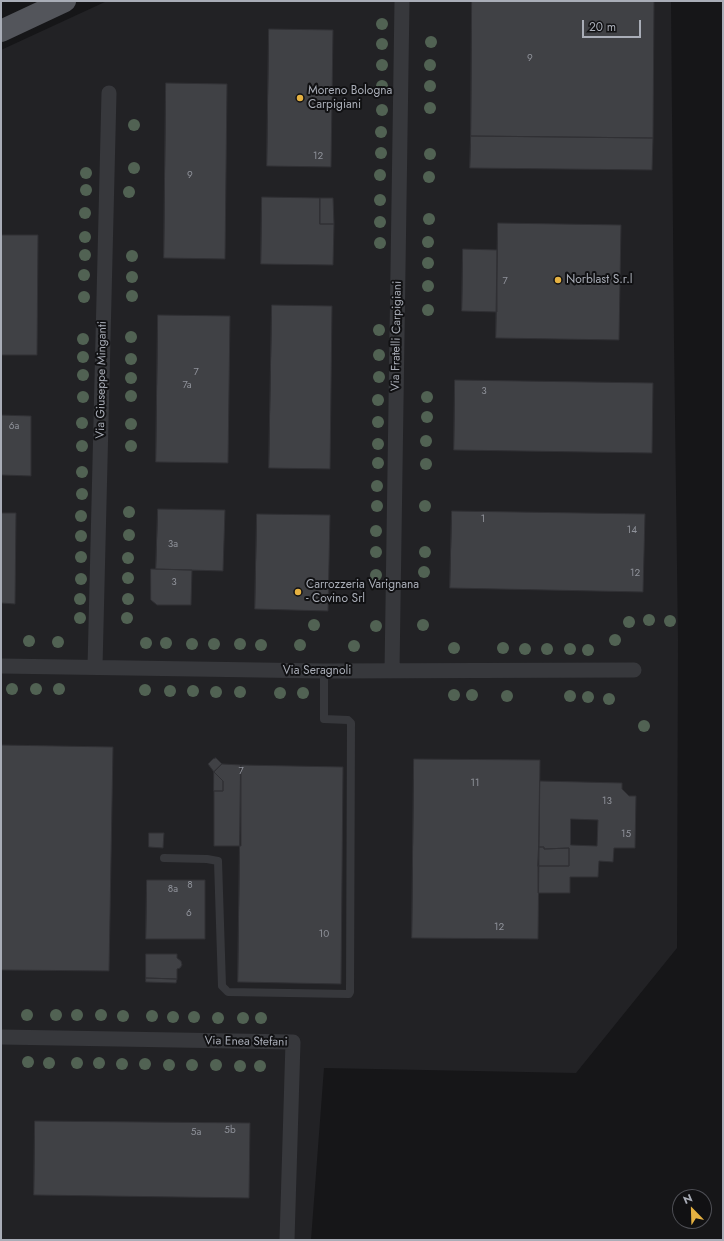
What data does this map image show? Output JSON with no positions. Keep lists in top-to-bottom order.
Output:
{
  "streets": {
    "street": [
      "Via Fratelli Carpigiani",
      "Via Giuseppe Minganti",
      "Via Seragnoli",
      "Via Enea Stefani"
    ]
  },
  "crossings": [
    ["Via Fratelli Carpigiani", "Via Seragnoli"],
    ["Via Giuseppe Minganti", "Via Seragnoli"]
  ],
  "places": ["Moreno Bologna Carpigiani", "Norblast S.r.l", "Carrozzeria Varignana - Covino Srl"],
  "house_numbers": [
    "9",
    "12",
    "9",
    "7",
    "7",
    "7a",
    "3",
    "6a",
    "1",
    "14",
    "3a",
    "12",
    "3",
    "7",
    "11",
    "13",
    "15",
    "8",
    "8a",
    "6",
    "12",
    "10",
    "5b",
    "5a"
  ],
  "scale_bar": "20 m",
  "north": "top left"
}
